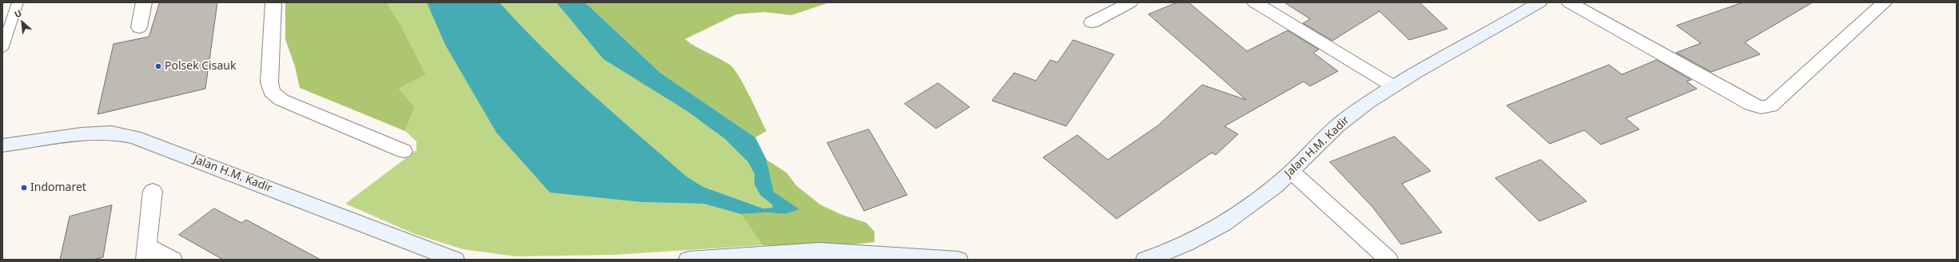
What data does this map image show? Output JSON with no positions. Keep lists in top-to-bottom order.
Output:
{
  "streets": {
    "street": ["Jalan H.M. Kadir"]
  },
  "places": ["Polsek Cisauk", "Indomaret"],
  "north": "top left"
}
